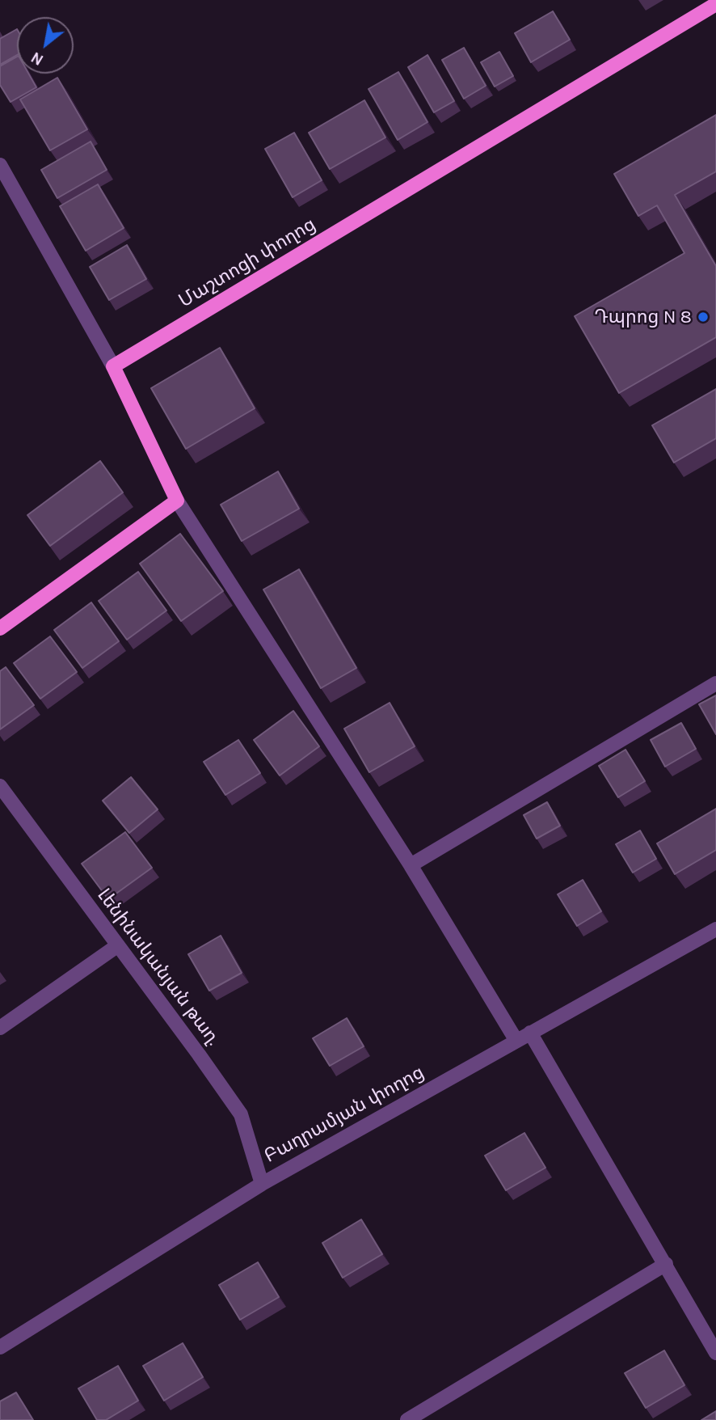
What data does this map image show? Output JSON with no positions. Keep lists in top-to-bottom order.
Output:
{
  "streets": {
    "main road": ["Մաշտոցի փողոց"],
    "street": ["Լենինականյան թաղ.", "Բաղրամյան փողոց"]
  },
  "crossings": [
    ["Լենինականյան թաղ.", "Բաղրամյան փողոց"]
  ],
  "places": ["Դպրոց N 8"],
  "north": "bottom left"
}
